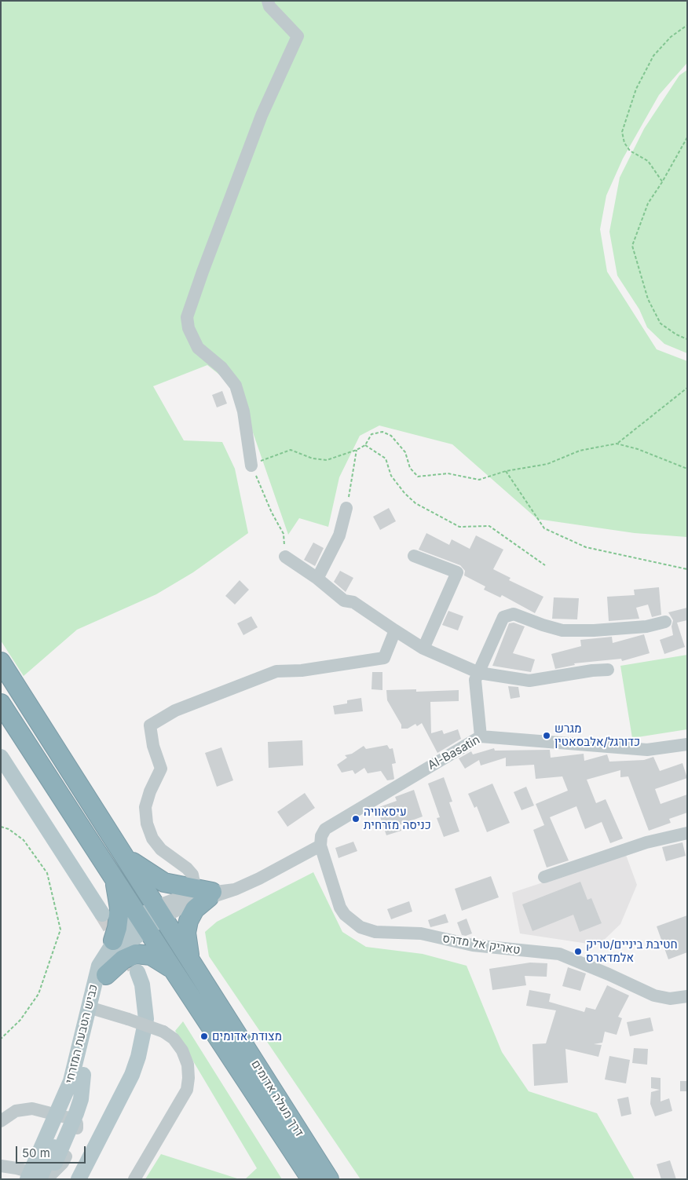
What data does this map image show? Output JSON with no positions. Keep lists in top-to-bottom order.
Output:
{
  "streets": {
    "highway": ["דרך מעלה אדומים"],
    "main road": ["כביש הטבעת המזרחי"],
    "street": ["Al-Basatin", "טאריק אל מדרס"]
  },
  "crossings": [
    ["Al-Basatin", "טאריק אל מדרס"],
    ["כביש הטבעת המזרחי", "דרך מעלה אדומים"]
  ],
  "places": [
    "מגרש כדורגל/אלבסאטין",
    "עיסאוויה כניסה מזרחית",
    "חטיבת ביניים/טריק אלמדארס",
    "מצודת אדומים"
  ],
  "scale_bar": "50 m"
}
